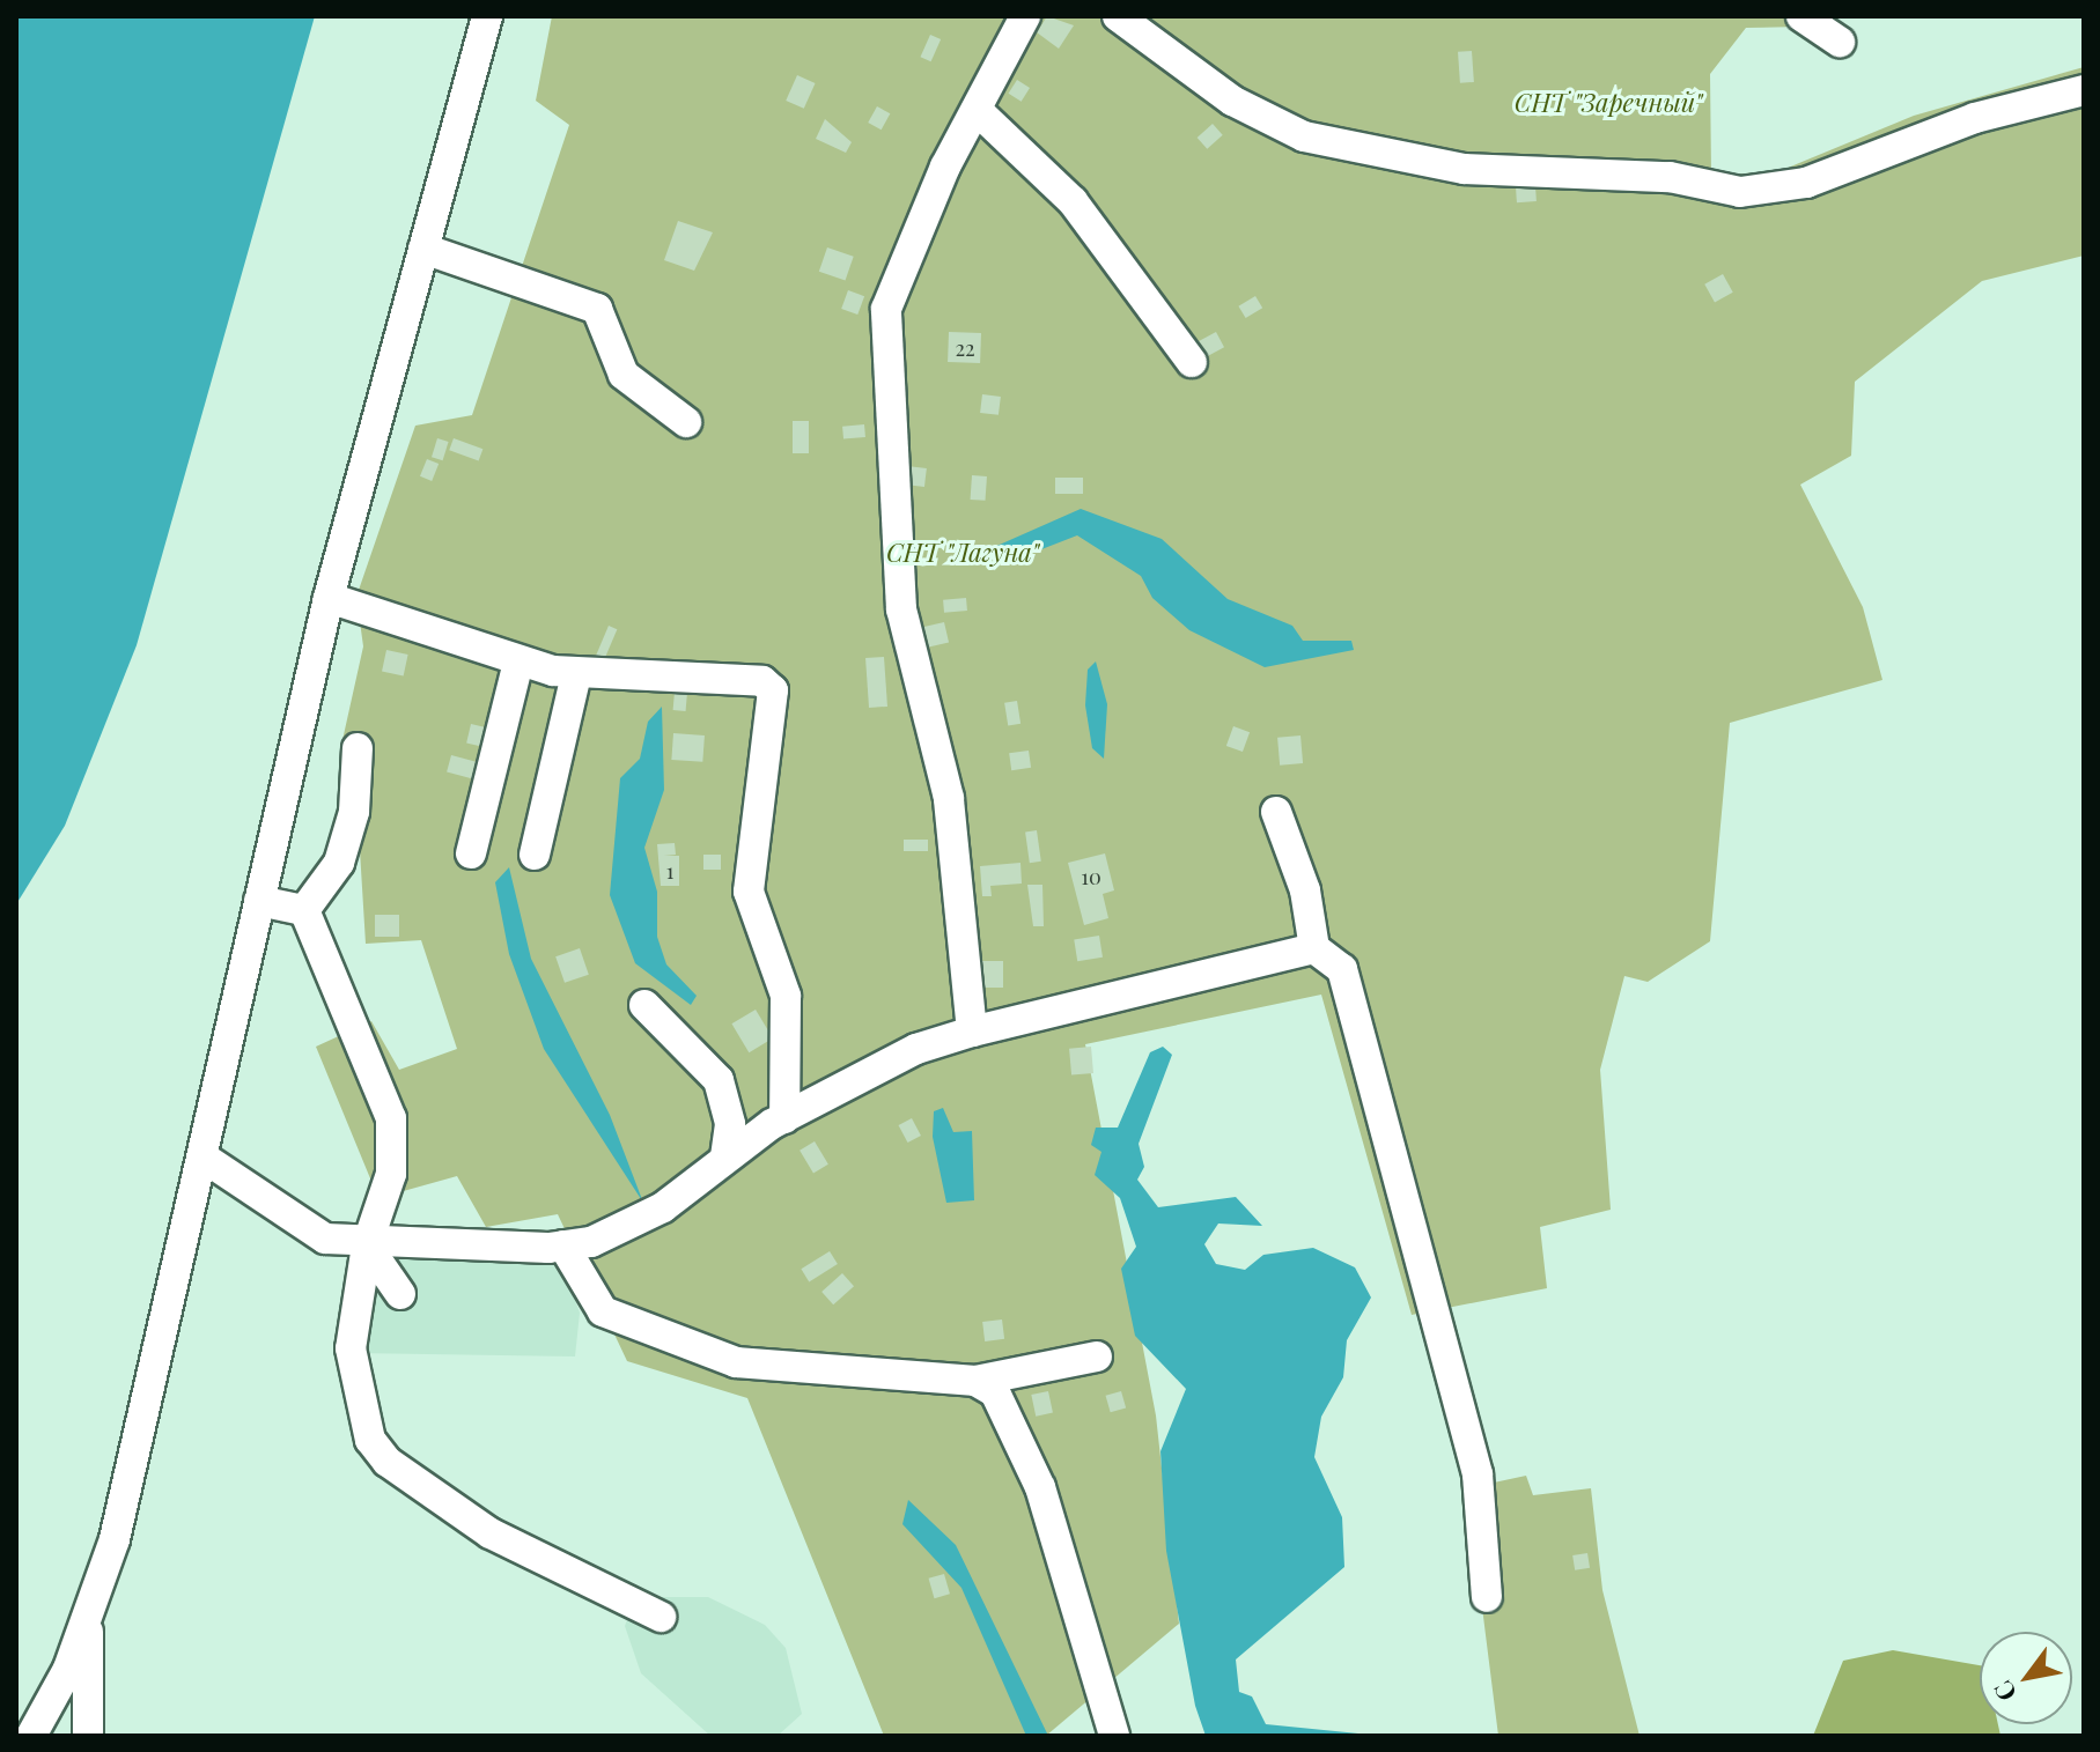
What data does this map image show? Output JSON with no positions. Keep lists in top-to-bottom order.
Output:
{
  "parks": ["СНТ \"Заречный\"", "СНТ \"Лагуна\""],
  "house_numbers": ["22", "1", "10"],
  "north": "bottom left"
}
